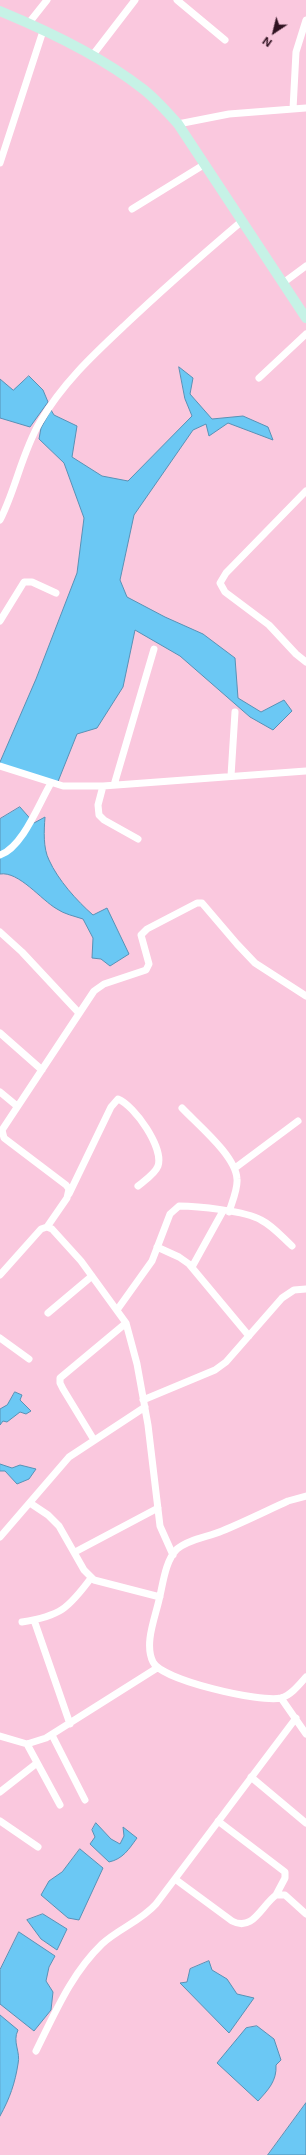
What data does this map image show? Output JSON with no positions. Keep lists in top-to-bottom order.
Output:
{
  "north": "bottom left"
}
